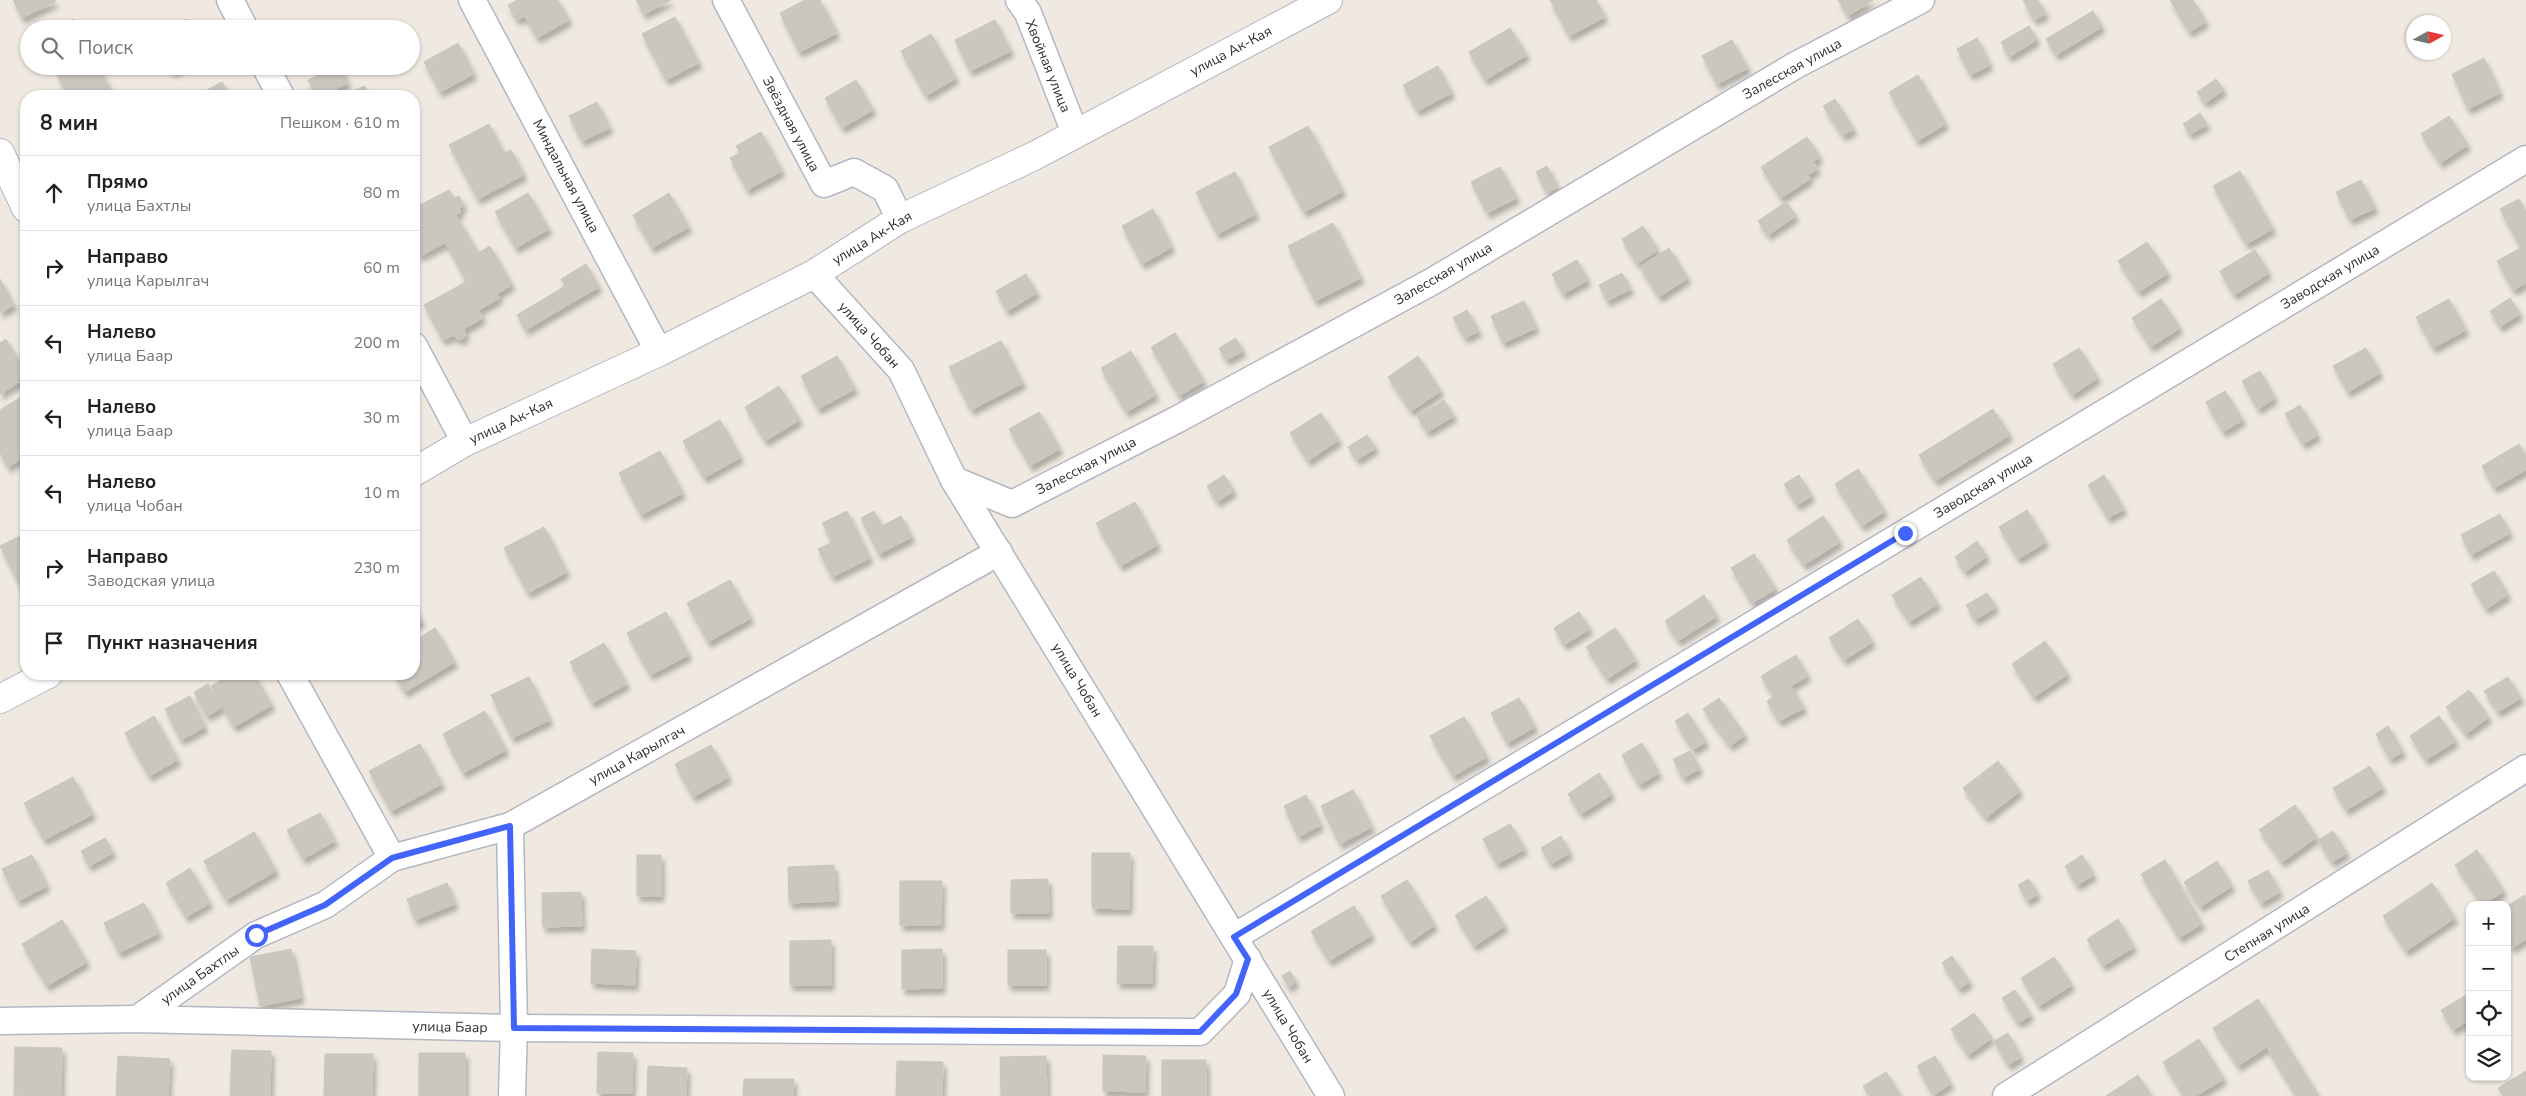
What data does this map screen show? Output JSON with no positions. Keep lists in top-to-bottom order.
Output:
{
  "streets": {
    "main road": ["улица Ак-Кая"],
    "street": [
      "Хвойная улица",
      "Залесская улица",
      "Звёздная улица",
      "Миндальная улица",
      "Заводская улица",
      "улица Чобан",
      "улица Карылгач",
      "Степная улица",
      "улица Бахтлы",
      "улица Баар"
    ]
  },
  "crossings": [
    ["улица Ак-Кая", "Хвойная улица"],
    ["улица Ак-Кая", "Звёздная улица"],
    ["улица Ак-Кая", "Миндальная улица"],
    ["улица Ак-Кая", "улица Чобан"],
    ["Залесская улица", "улица Чобан"],
    ["Заводская улица", "улица Чобан"],
    ["улица Чобан", "улица Карылгач"],
    ["улица Чобан", "улица Баар"],
    ["улица Карылгач", "улица Бахтлы"],
    ["улица Бахтлы", "улица Баар"]
  ],
  "north": "right",
  "page": {
    "search": "Поиск",
    "heading": ["8 мин", "Пешком · 610 m"],
    "list": [
      ["Прямо", "улица Бахтлы", "80 m"],
      ["Направо", "улица Карылгач", "60 m"],
      ["Налево", "улица Баар", "200 m"],
      ["Налево", "улица Баар", "30 m"],
      ["Налево", "улица Чобан", "10 m"],
      ["Направо", "Заводская улица", "230 m"],
      "Пункт назначения"
    ],
    "map_buttons": ["+", "−"]
  }
}
